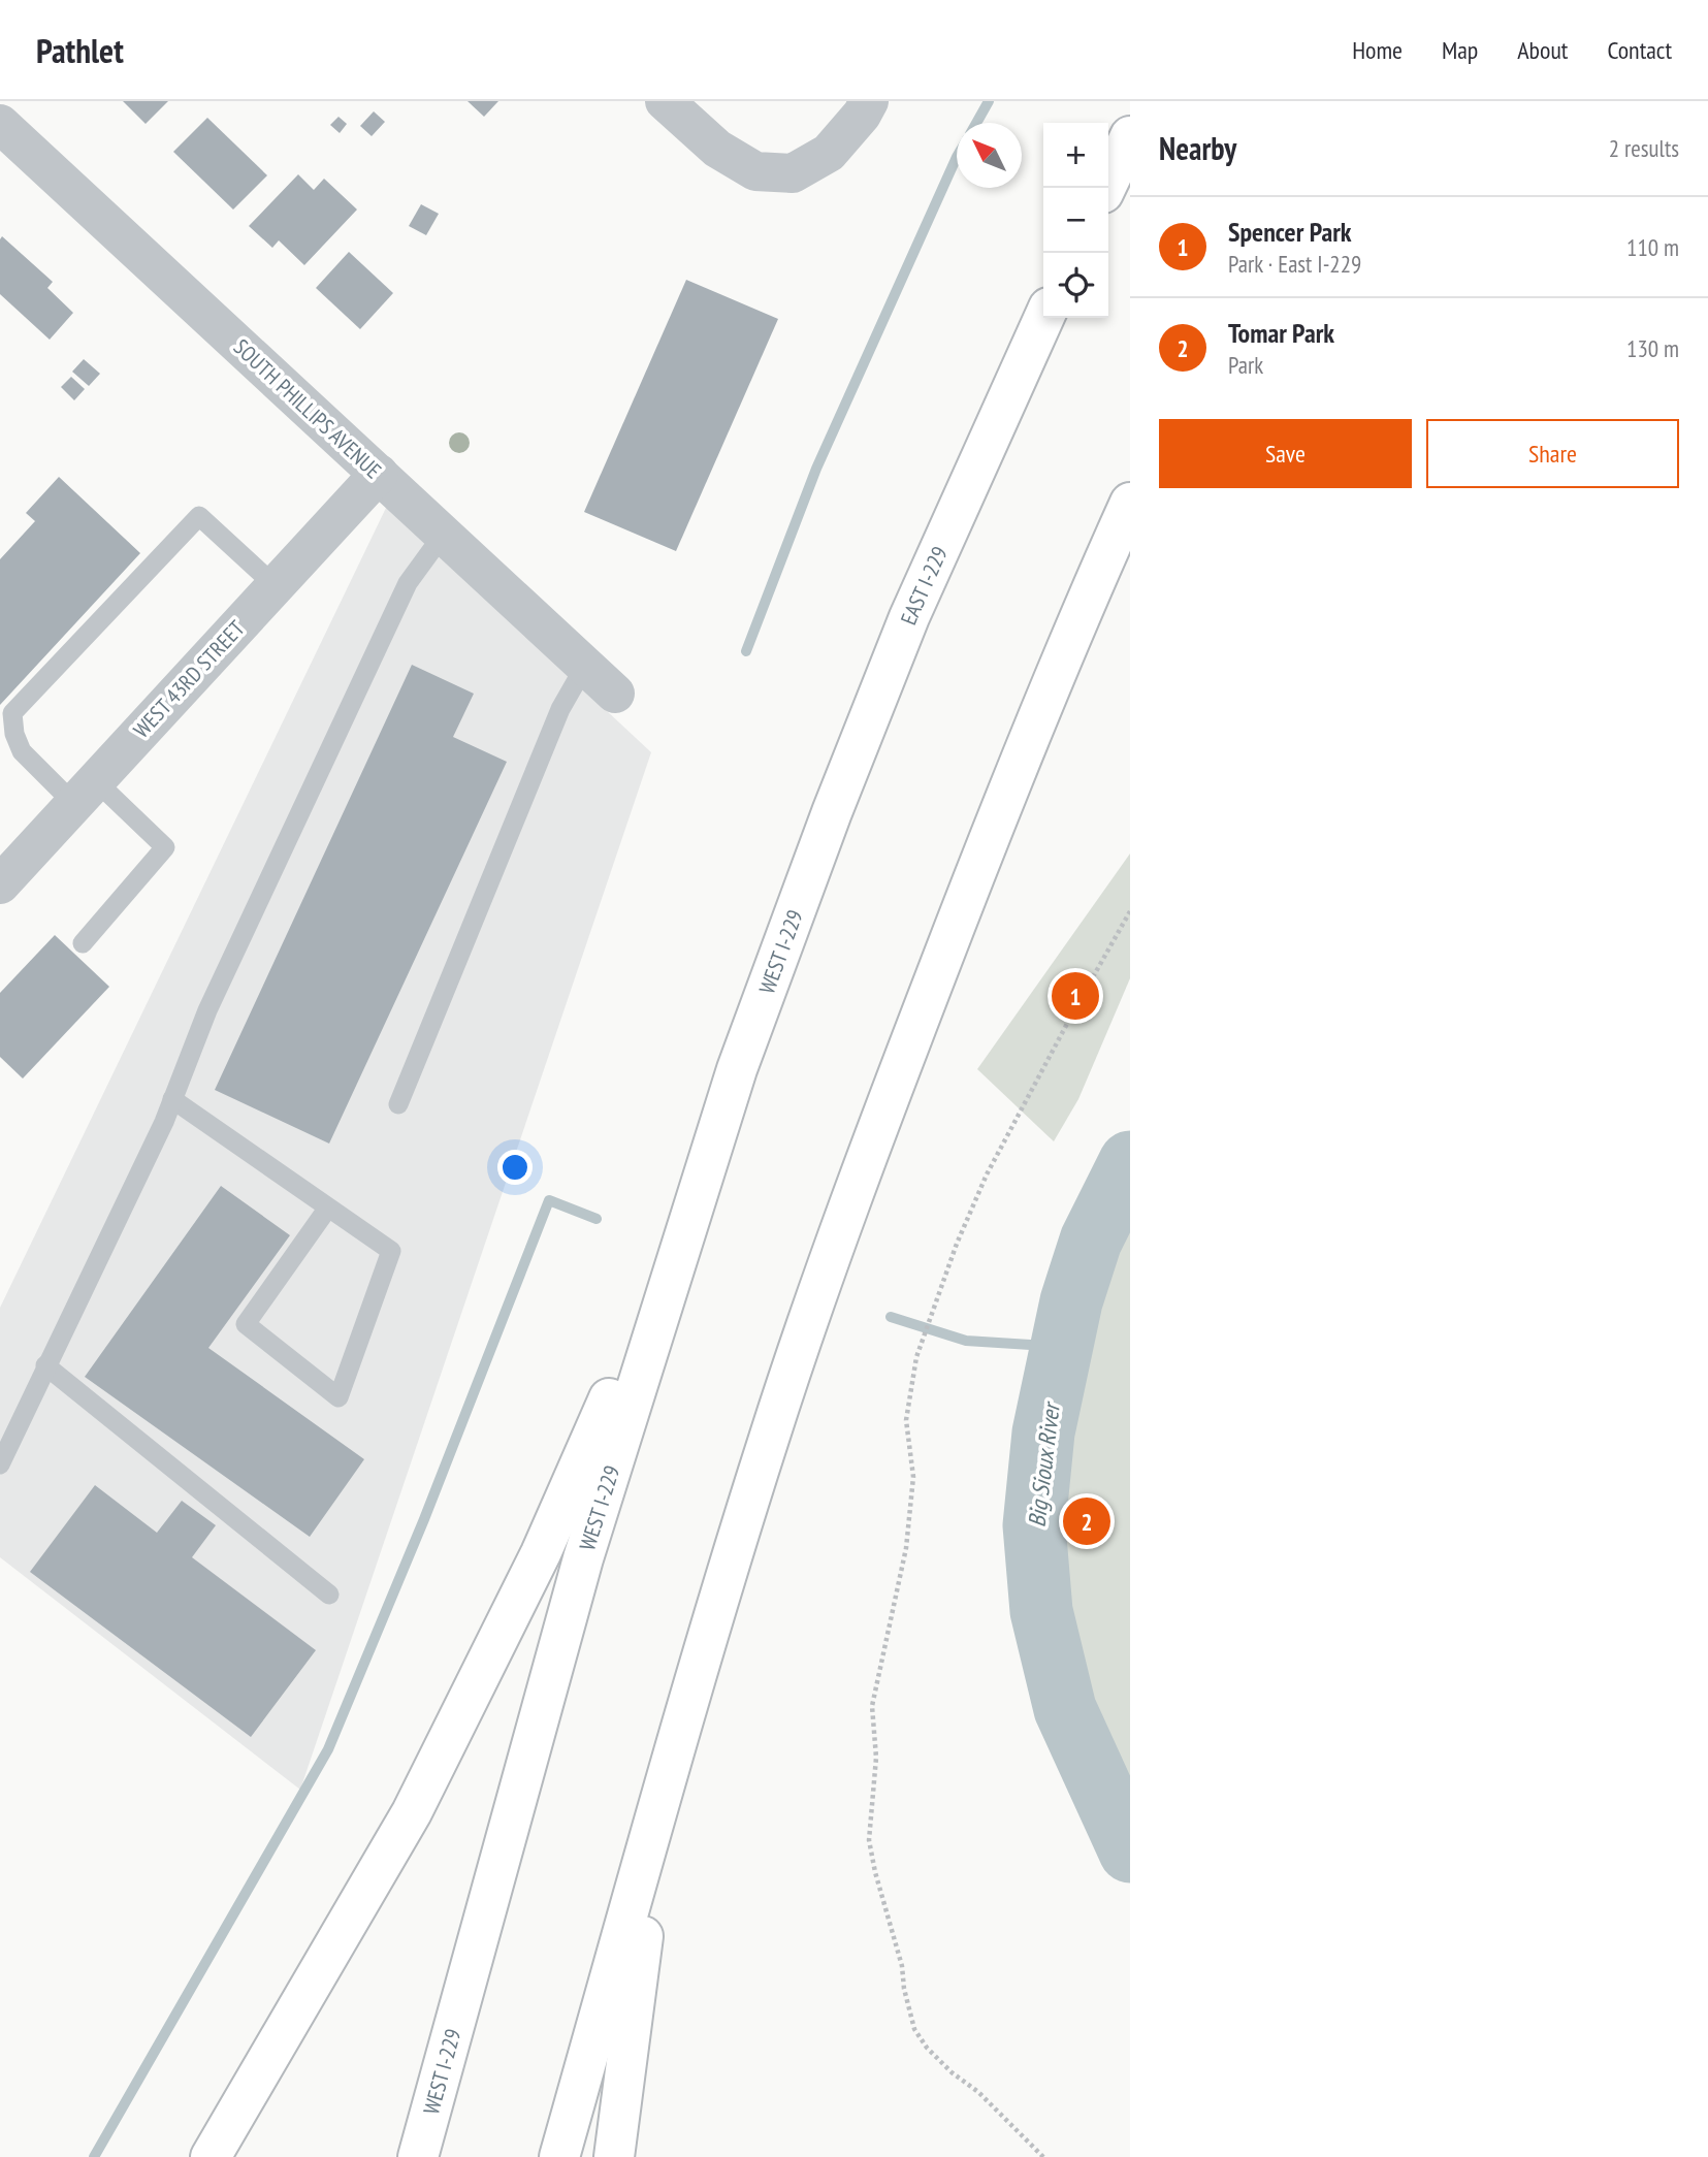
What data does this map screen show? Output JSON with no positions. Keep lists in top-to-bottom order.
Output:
{
  "streets": {
    "highway": ["EAST I-229", "WEST I-229"],
    "street": ["SOUTH PHILLIPS AVENUE", "WEST 43RD STREET"]
  },
  "crossings": [
    ["SOUTH PHILLIPS AVENUE", "WEST 43RD STREET"],
    ["EAST I-229", "WEST I-229"]
  ],
  "water": ["Big Sioux River"],
  "north": "top left",
  "page": {
    "header": "Pathlet",
    "nav": [
      "Home",
      "Map",
      "About",
      "Contact"
    ],
    "heading": ["Nearby", "2 results"],
    "map_buttons": ["+", "−"],
    "list": [
      {
        "mark": "1",
        "name": "Spencer Park",
        "note": "Park · East I-229",
        "value": "110 m"
      },
      {
        "mark": "2",
        "name": "Tomar Park",
        "note": "Park",
        "value": "130 m"
      }
    ],
    "buttons": ["Save", "Share"],
    "pins": ["1", "2"]
  }
}
